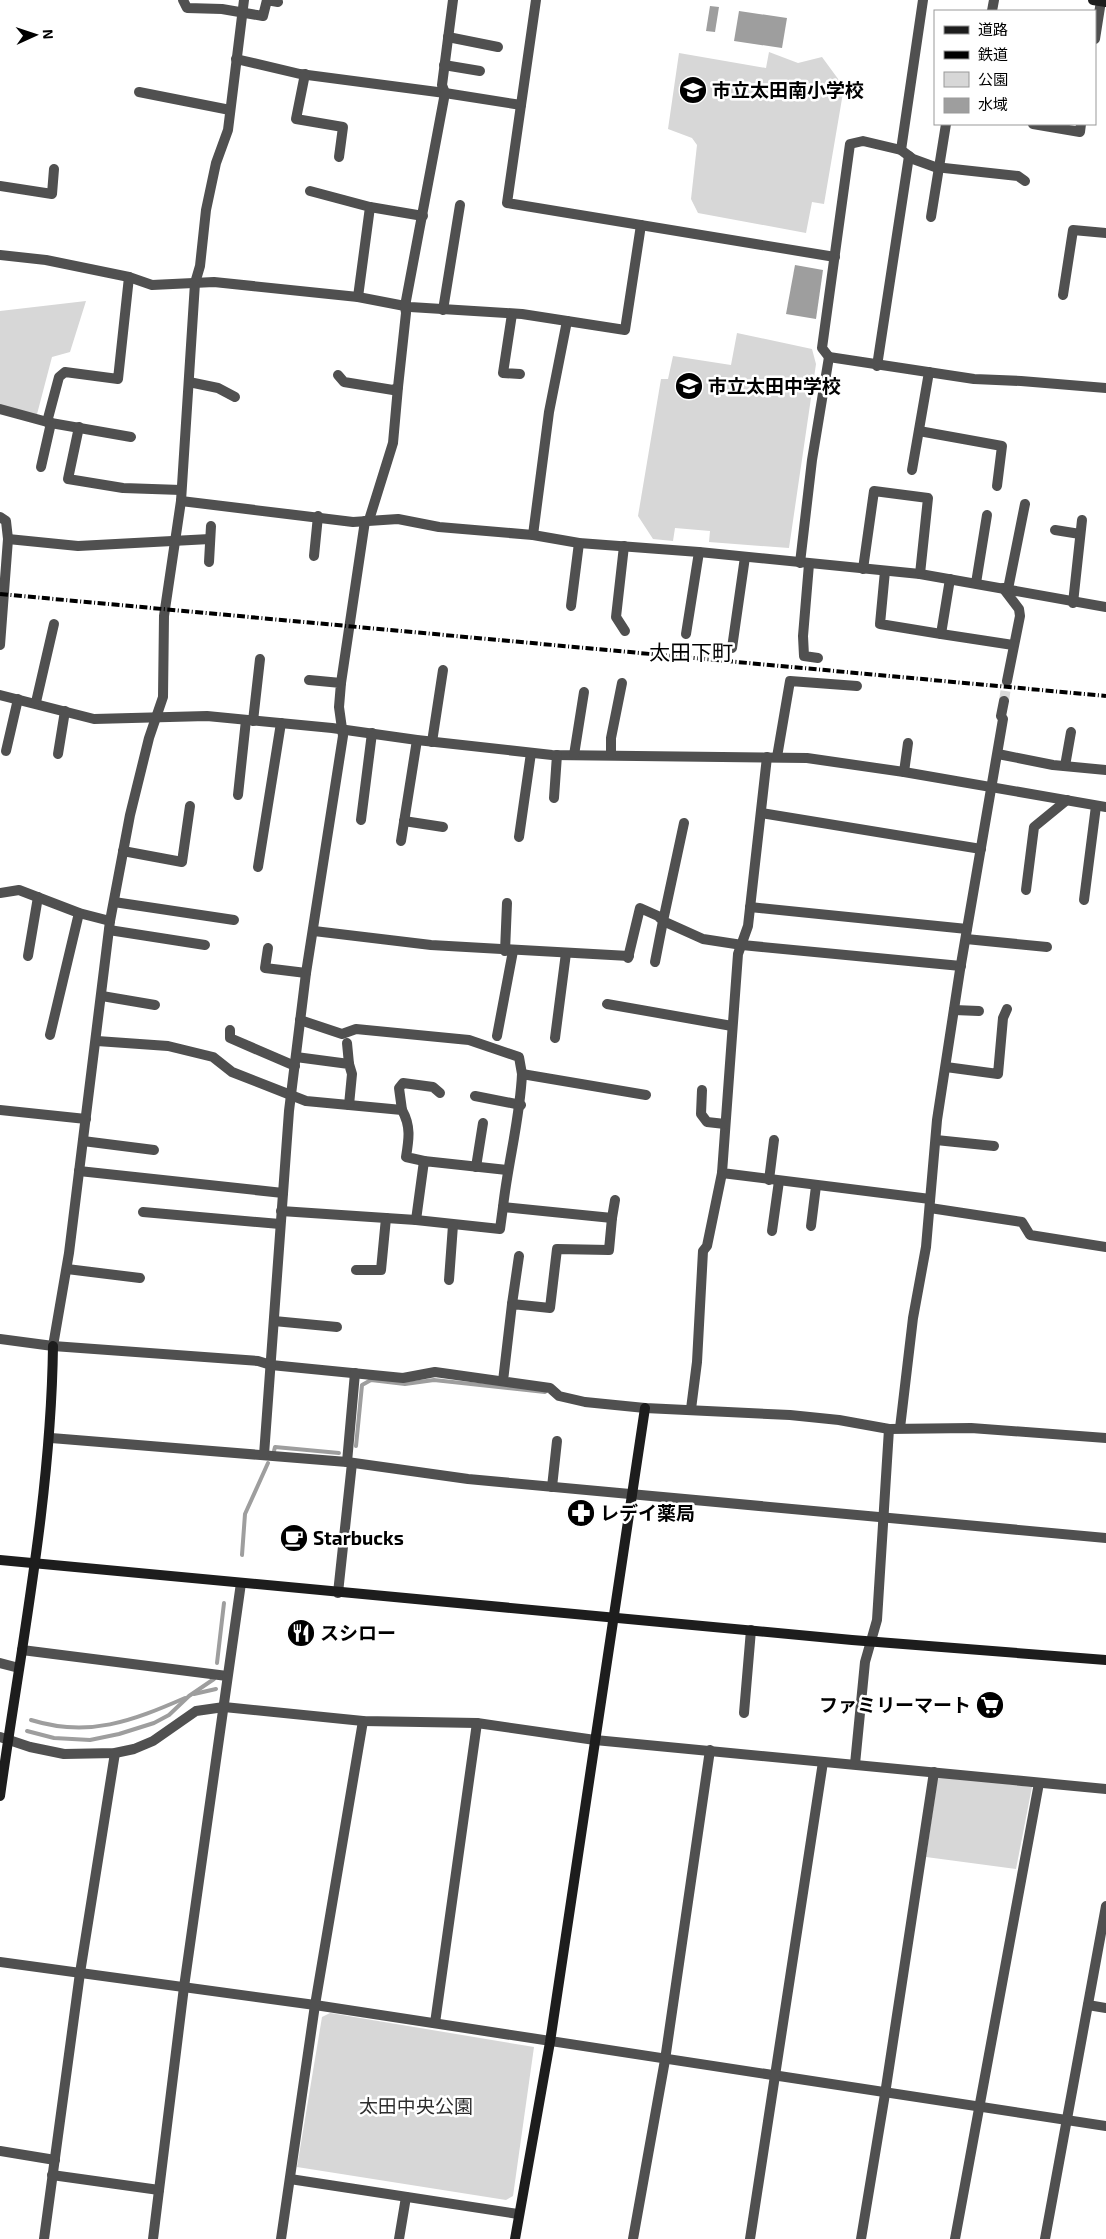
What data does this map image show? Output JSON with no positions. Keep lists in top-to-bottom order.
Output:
{
  "districts": ["太田下町"],
  "parks": ["太田中央公園"],
  "places": {
    "school or university": ["市立太田南小学校", "市立太田中学校"],
    "pharmacy": ["レデイ薬局"],
    "cafe": ["Starbucks"],
    "restaurant": ["スシロー"],
    "supermarket": ["ファミリーマート"]
  },
  "legend": [
    "道路",
    "鉄道",
    "公園",
    "水域"
  ],
  "north": "right"
}
